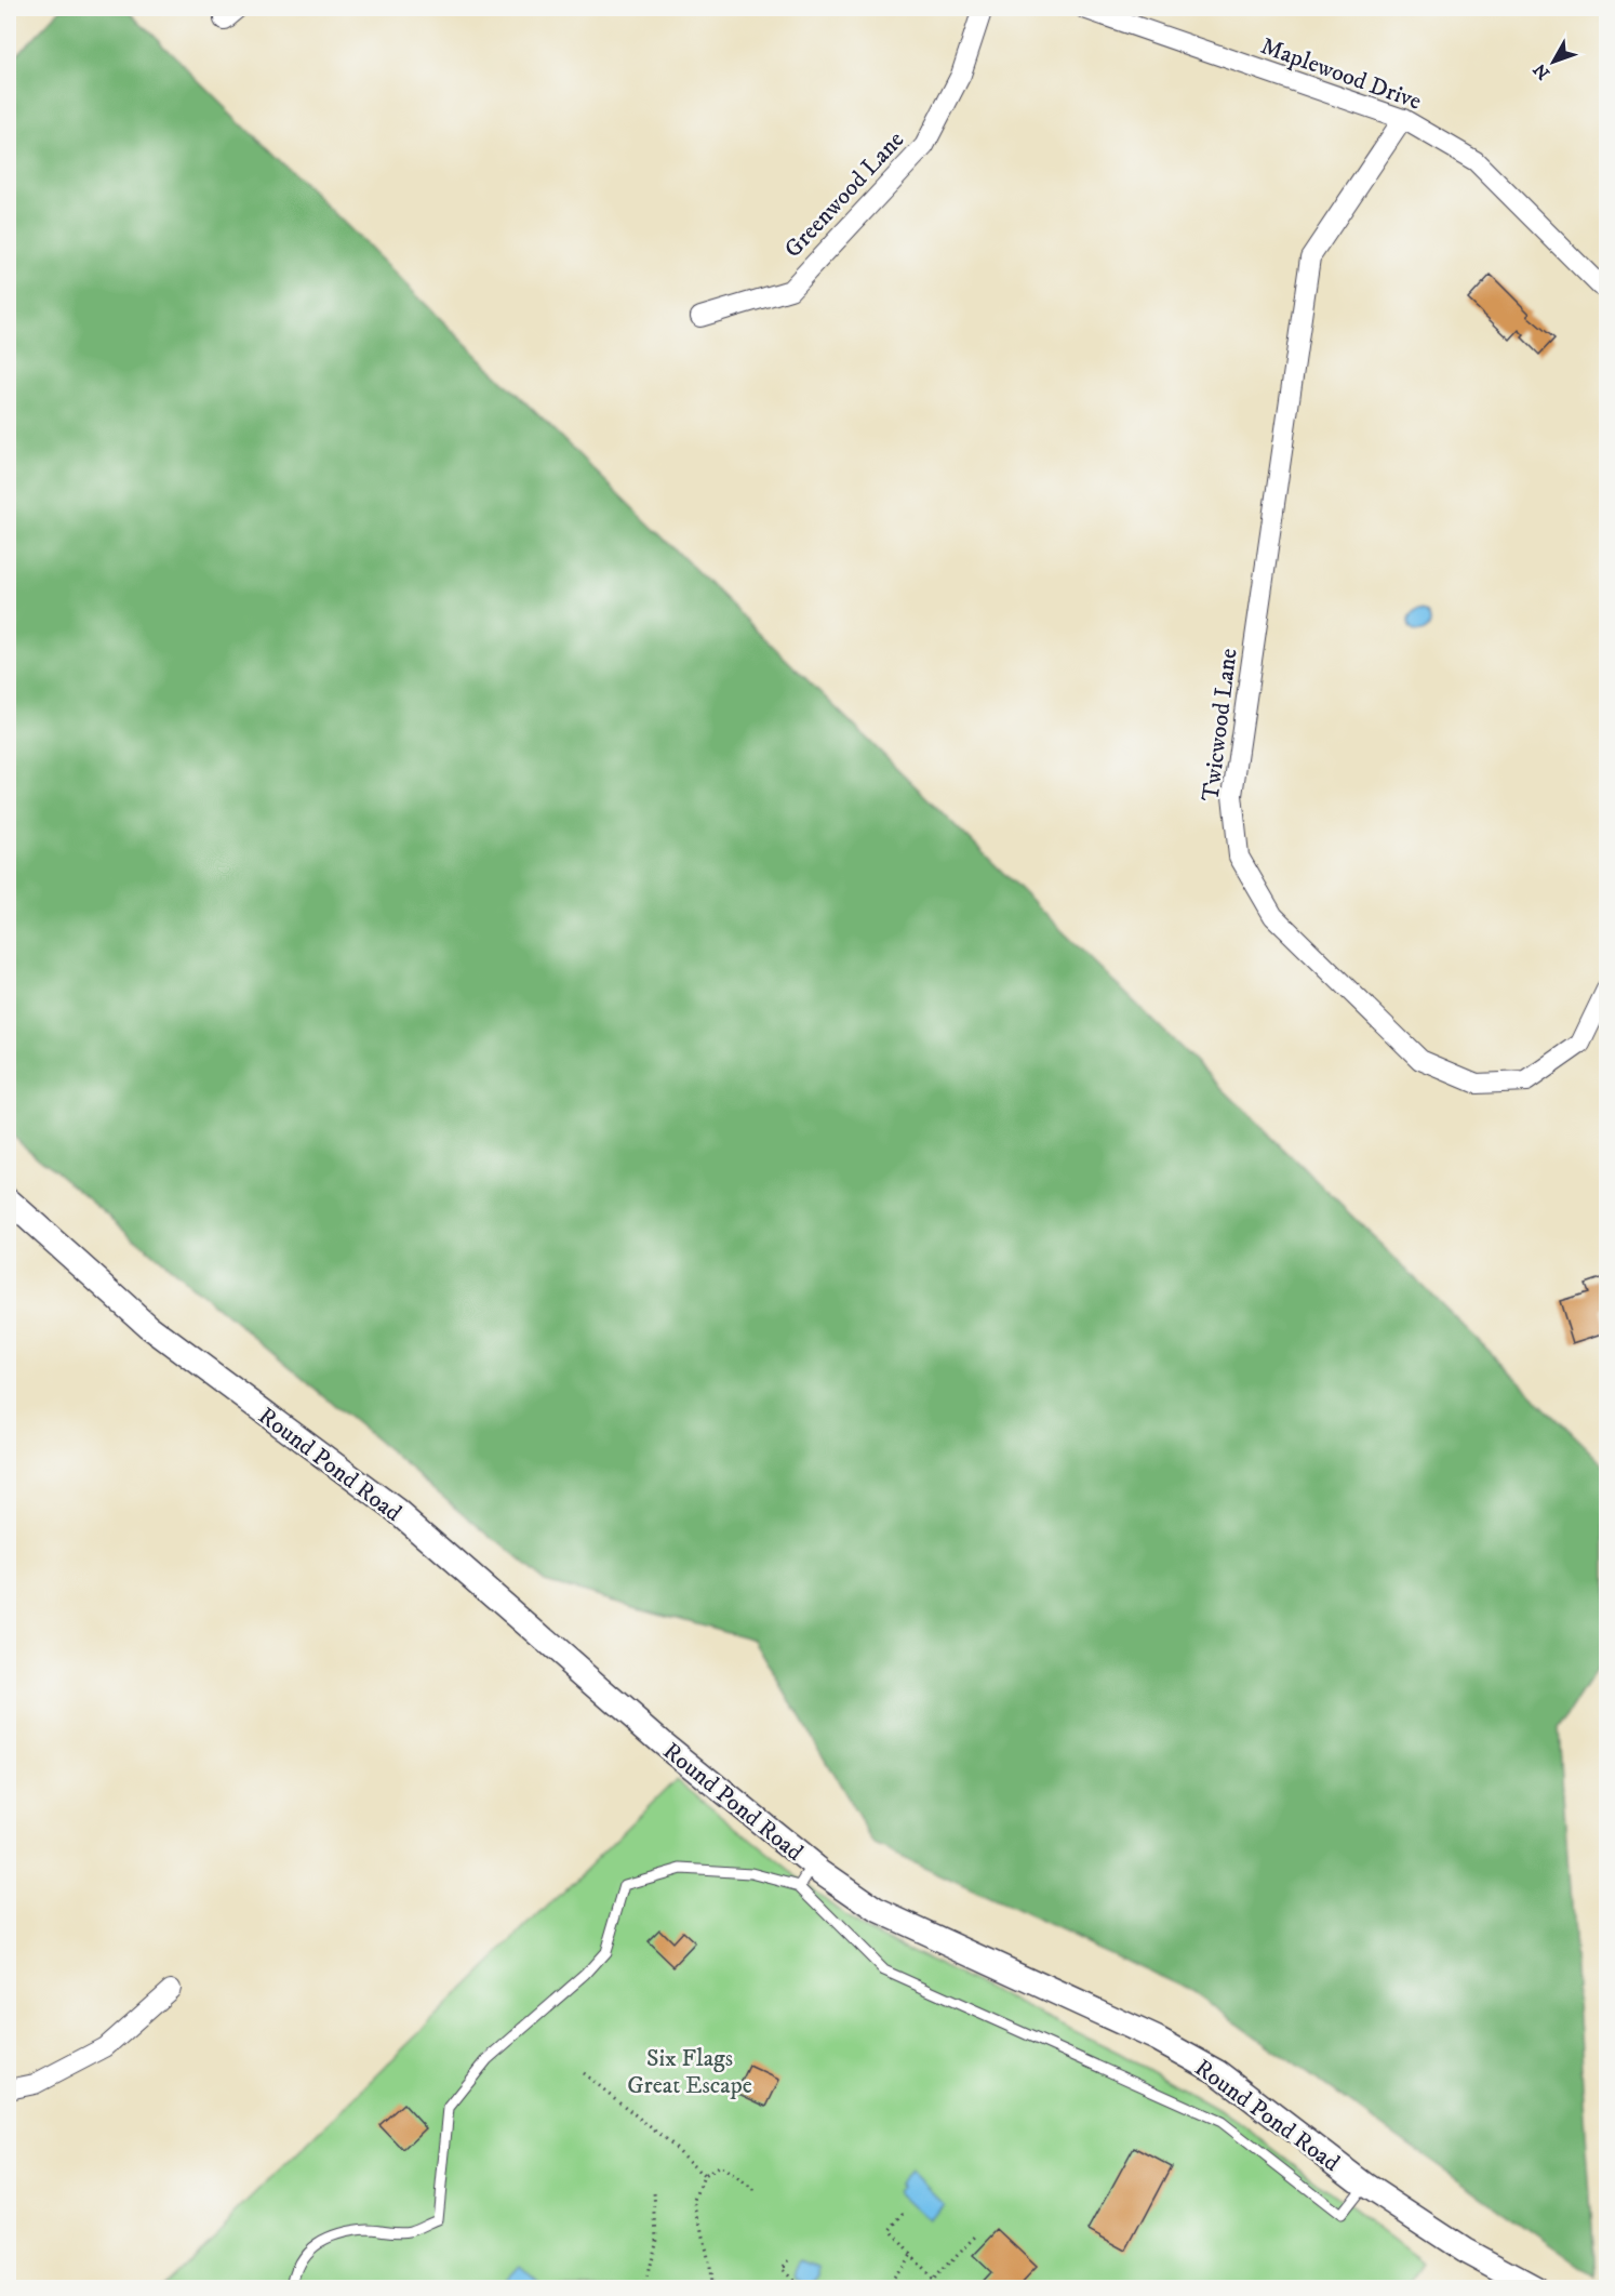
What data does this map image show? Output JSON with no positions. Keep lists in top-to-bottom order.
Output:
{
  "streets": {
    "street": [
      "Maplewood Drive",
      "Greenwood Lane",
      "Twicwood Lane",
      "Round Pond Road"
    ]
  },
  "crossings": [
    ["Maplewood Drive", "Twicwood Lane"]
  ],
  "parks": ["Six Flags Great Escape"],
  "north": "bottom left"
}
